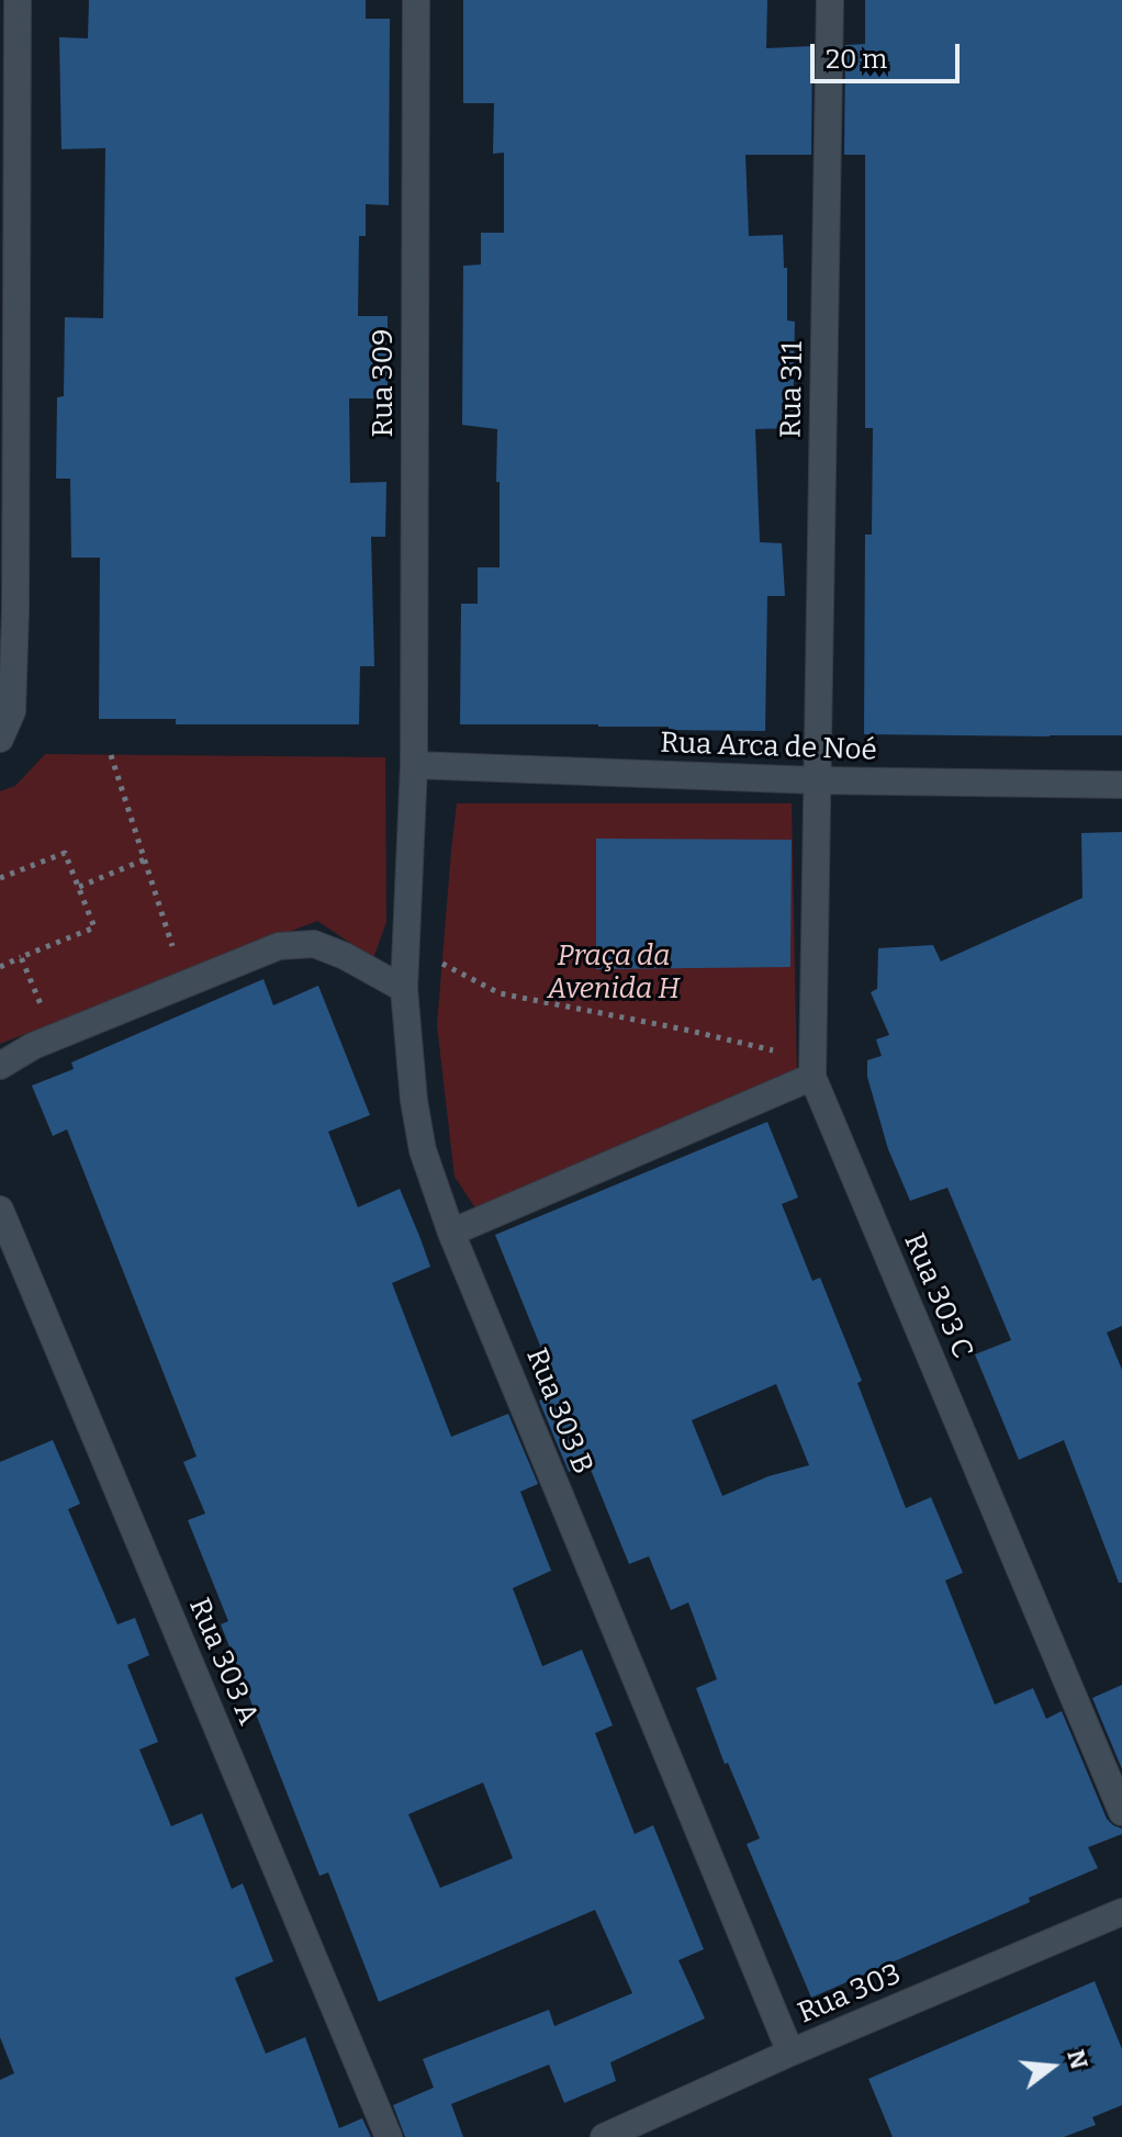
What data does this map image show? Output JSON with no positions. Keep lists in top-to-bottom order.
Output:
{
  "streets": {
    "street": [
      "Rua 309",
      "Rua 311",
      "Rua Arca de Noé",
      "Rua 303 C",
      "Rua 303 B",
      "Rua 303 A",
      "Rua 303"
    ]
  },
  "crossings": [
    ["Rua 309", "Rua Arca de Noé"],
    ["Rua 309", "Rua 303 B"],
    ["Rua 311", "Rua Arca de Noé"],
    ["Rua 311", "Rua 303 C"],
    ["Rua Arca de Noé", "Rua 303 C"],
    ["Rua Arca de Noé", "Rua 303 B"],
    ["Rua 303 B", "Rua 303"]
  ],
  "parks": ["Praça da Avenida H"],
  "scale_bar": "20 m",
  "north": "right"
}
